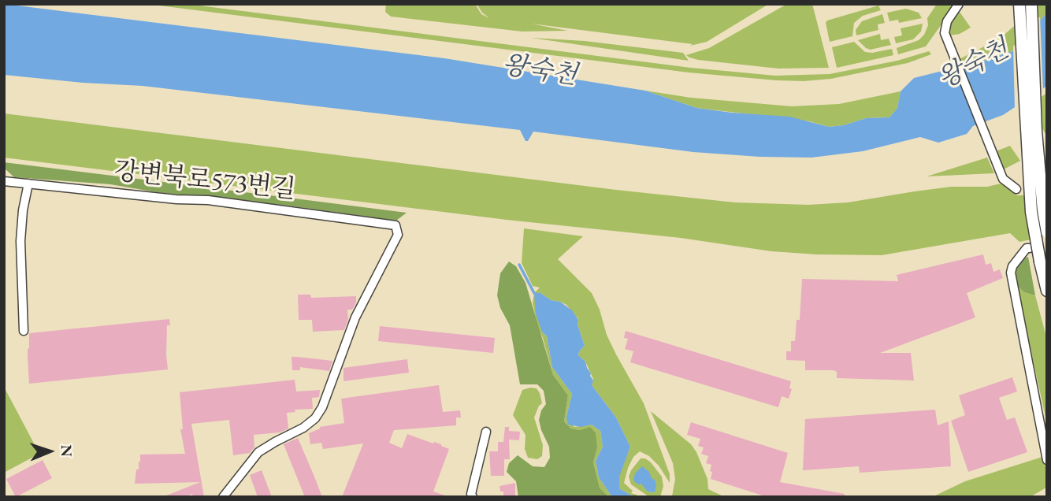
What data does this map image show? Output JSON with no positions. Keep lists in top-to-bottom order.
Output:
{
  "streets": {
    "street": ["강변북로573번길"]
  },
  "water": ["왕숙천"],
  "north": "right"
}
